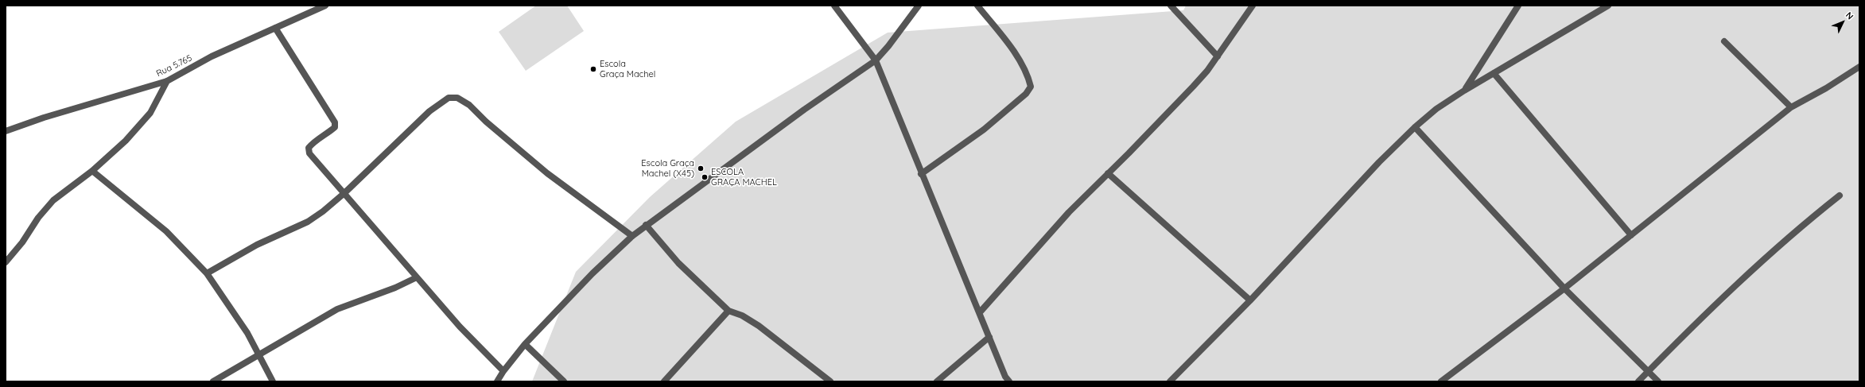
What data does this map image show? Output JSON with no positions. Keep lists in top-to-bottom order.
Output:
{
  "streets": {
    "street": ["Rua 5.765"]
  },
  "places": ["Escola Graça Machel", "Escola Graça Machel (X45)", "ESCOLA GRAÇA MACHEL"],
  "north": "top right"
}
